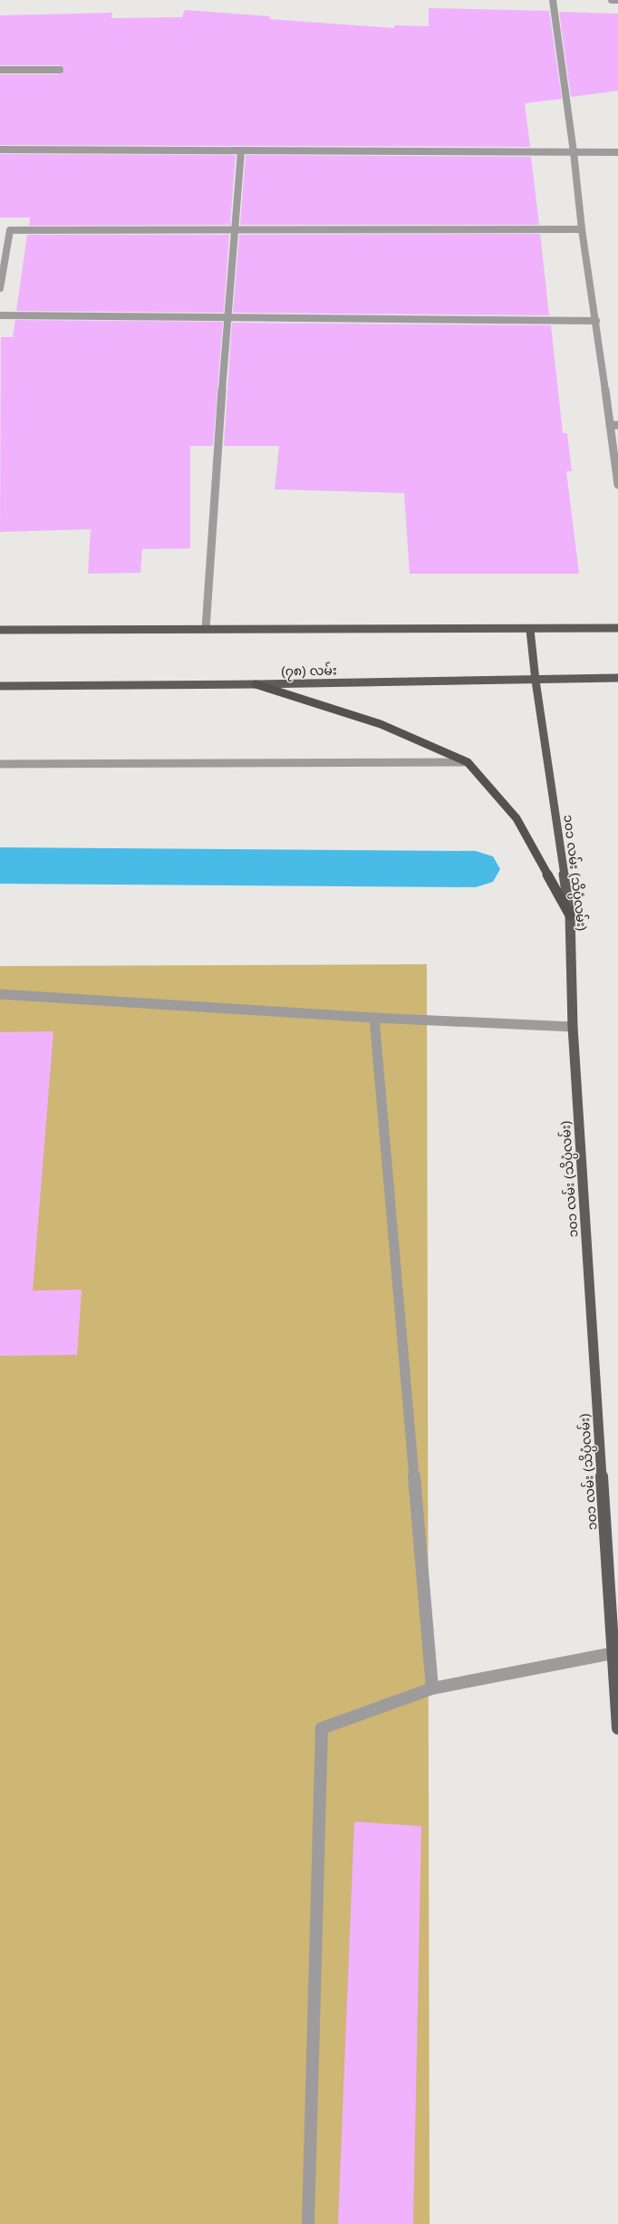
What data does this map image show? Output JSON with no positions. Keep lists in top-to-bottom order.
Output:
{
  "streets": {
    "main road": ["(၇၈) လမ်း", "၁၀၁ လမ်း (သိပ္ပံလမ်း)"]
  },
  "crossings": [
    ["(၇၈) လမ်း", "၁၀၁ လမ်း (သိပ္ပံလမ်း)"]
  ]
}
